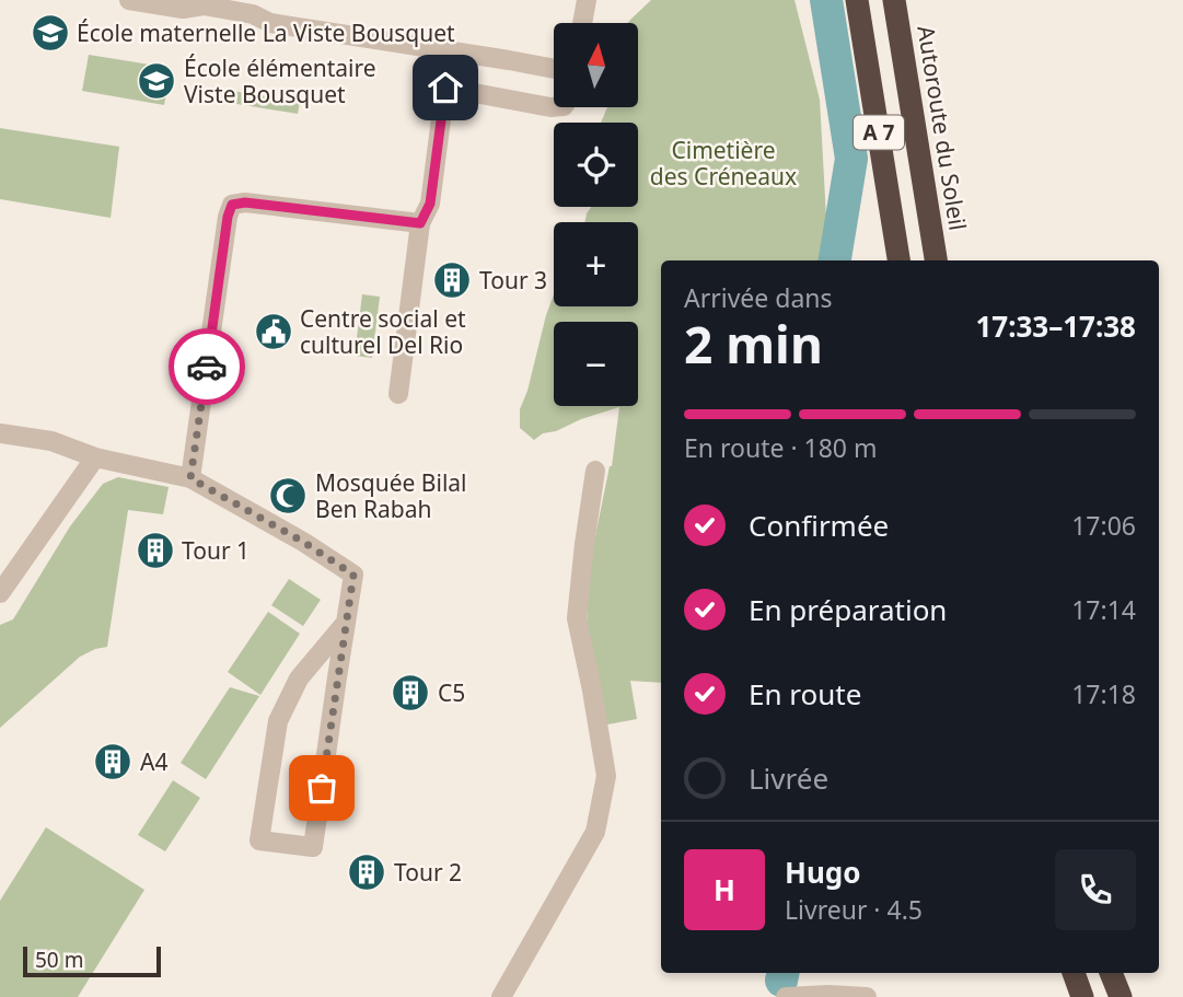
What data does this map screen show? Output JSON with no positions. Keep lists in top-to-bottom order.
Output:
{
  "streets": {
    "highway": ["Autoroute du Soleil", "A 7"]
  },
  "parks": ["Cimetière des Créneaux"],
  "places": {
    "school or university": ["École maternelle La Viste Bousquet", "École élémentaire Viste Bousquet"],
    "building": [
      "Tour 3",
      "Tour 1",
      "C5",
      "A4",
      "Tour 2"
    ],
    "public building": ["Centre social et culturel Del Rio"],
    "mosque": ["Mosquée Bilal Ben Rabah"]
  },
  "scale_bar": "50 m",
  "north": "top",
  "page": {
    "map_buttons": ["+", "−"],
    "heading": ["2 min", "Arrivée dans", "17:33–17:38"],
    "panel": ["Hugo", "Livreur · 4.5"],
    "bar": "En route · 180 m",
    "list": [
      ["Confirmée", "17:06"],
      ["En préparation", "17:14"],
      ["En route", "17:18"],
      "Livrée"
    ],
    "round": "H",
    "scale": "50 m"
  }
}
